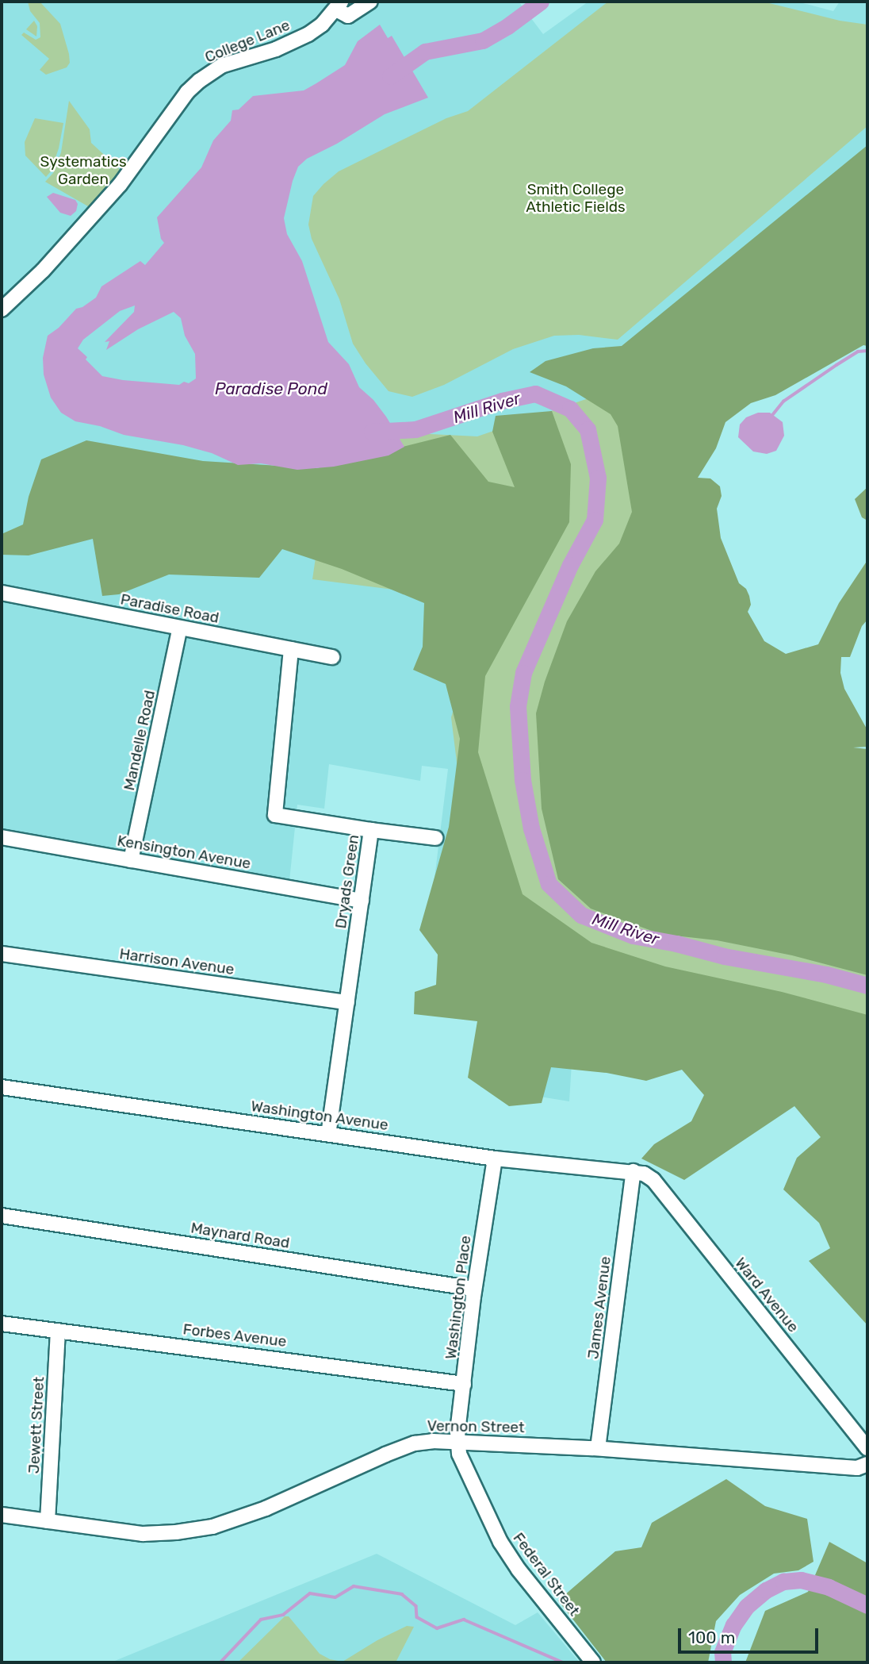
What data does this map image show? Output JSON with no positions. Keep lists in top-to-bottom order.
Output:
{
  "streets": {
    "street": [
      "College Lane",
      "Paradise Road",
      "Mandelle Road",
      "Kensington Avenue",
      "Dryads Green",
      "Harrison Avenue",
      "Washington Avenue",
      "Maynard Road",
      "Ward Avenue",
      "Washington Place",
      "James Avenue",
      "Forbes Avenue",
      "Jewett Street",
      "Vernon Street",
      "Federal Street"
    ]
  },
  "crossings": [
    ["Paradise Road", "Mandelle Road"],
    ["Paradise Road", "Dryads Green"],
    ["Mandelle Road", "Kensington Avenue"],
    ["Kensington Avenue", "Dryads Green"],
    ["Dryads Green", "Harrison Avenue"],
    ["Dryads Green", "Washington Avenue"],
    ["Washington Avenue", "Ward Avenue"],
    ["Washington Avenue", "Washington Place"],
    ["Washington Avenue", "James Avenue"],
    ["Maynard Road", "Washington Place"],
    ["Ward Avenue", "James Avenue"],
    ["Washington Place", "Forbes Avenue"],
    ["Washington Place", "Vernon Street"],
    ["Washington Place", "Federal Street"],
    ["James Avenue", "Vernon Street"],
    ["Forbes Avenue", "Jewett Street"],
    ["Jewett Street", "Vernon Street"],
    ["Vernon Street", "Federal Street"]
  ],
  "water": ["Paradise Pond", "Mill River"],
  "parks": ["Systematics Garden", "Smith College Athletic Fields"],
  "scale_bar": "100 m"
}
